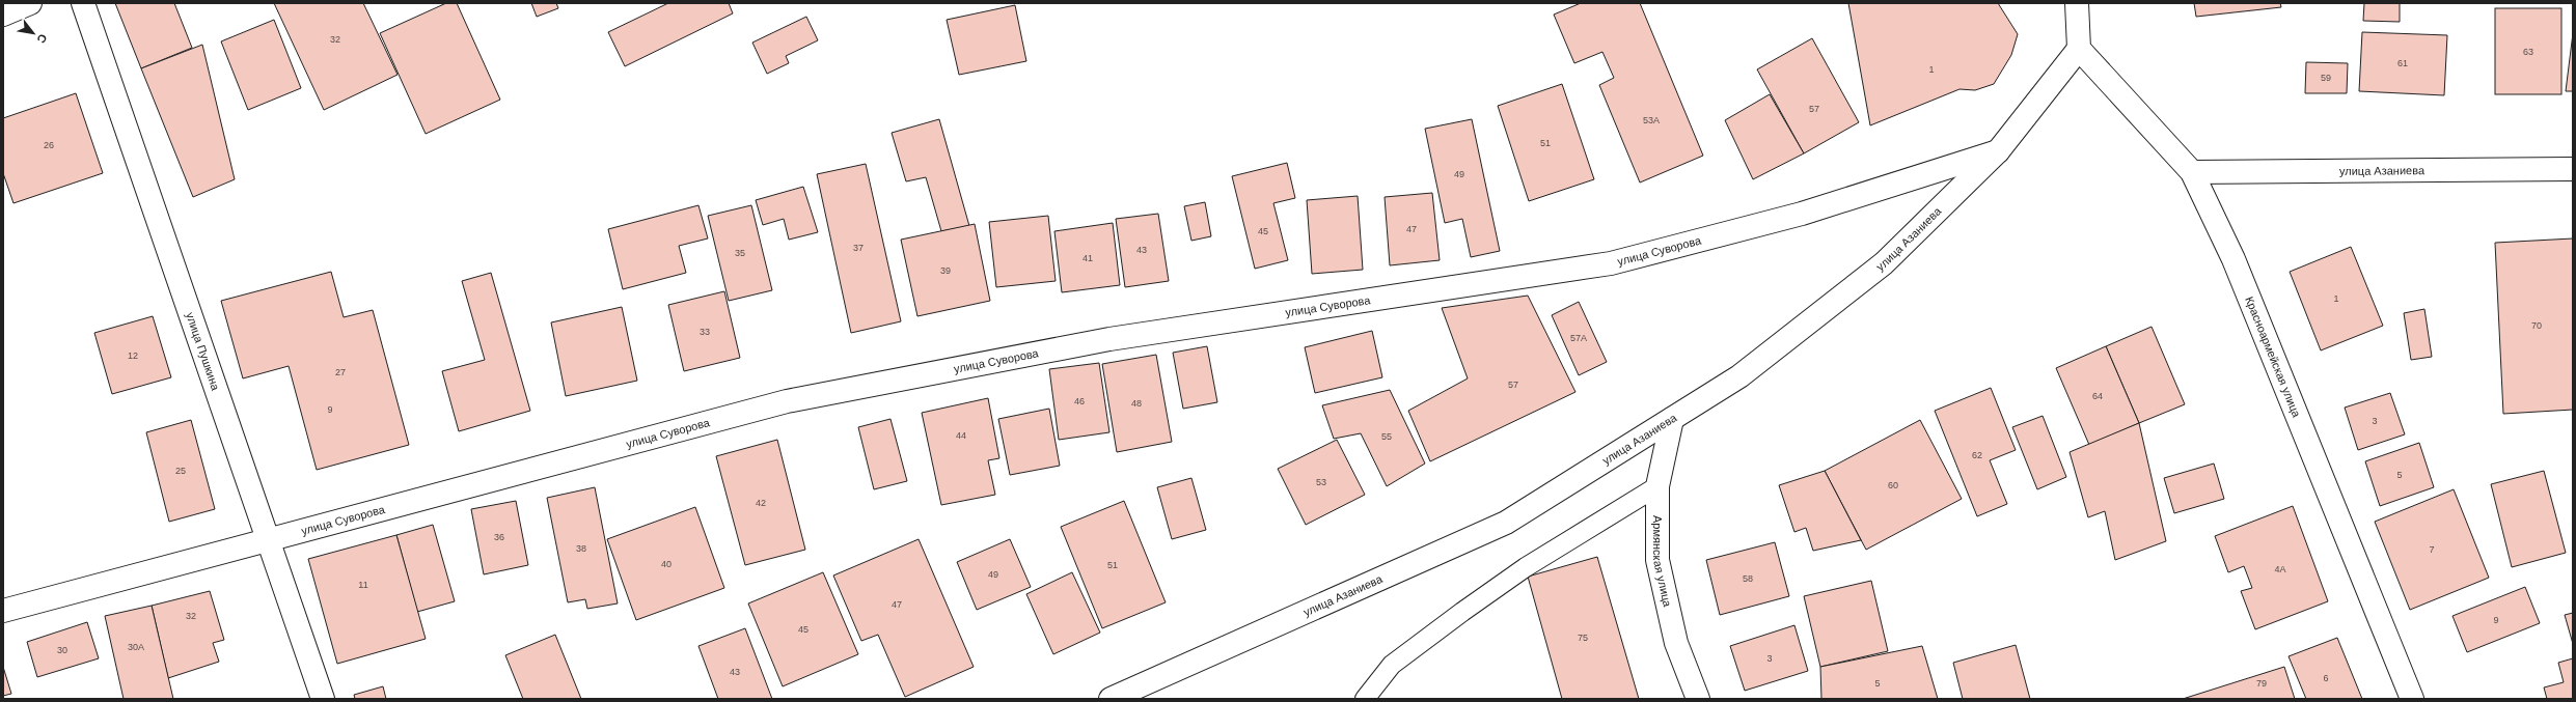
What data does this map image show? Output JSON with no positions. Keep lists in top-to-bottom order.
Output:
{
  "streets": {
    "street": [
      "улица Азаниева",
      "улица Суворова",
      "улица Пушкина",
      "Красноармейская улица",
      "Армянская улица"
    ]
  },
  "crossings": [
    ["улица Азаниева", "улица Суворова"],
    ["улица Азаниева", "Красноармейская улица"],
    ["улица Азаниева", "Армянская улица"],
    ["улица Суворова", "улица Пушкина"]
  ],
  "house_numbers": [
    "32",
    "63",
    "61",
    "1",
    "59",
    "57",
    "53А",
    "51",
    "26",
    "49",
    "47",
    "45",
    "37",
    "43",
    "35",
    "41",
    "39",
    "1",
    "70",
    "33",
    "57А",
    "12",
    "27",
    "57",
    "64",
    "46",
    "48",
    "9",
    "3",
    "44",
    "55",
    "62",
    "25",
    "5",
    "53",
    "60",
    "42",
    "36",
    "38",
    "7",
    "40",
    "51",
    "4А",
    "49",
    "58",
    "11",
    "47",
    "32",
    "9",
    "45",
    "75",
    "30А",
    "30",
    "3",
    "43",
    "6",
    "5",
    "79"
  ],
  "north": "bottom right"
}
